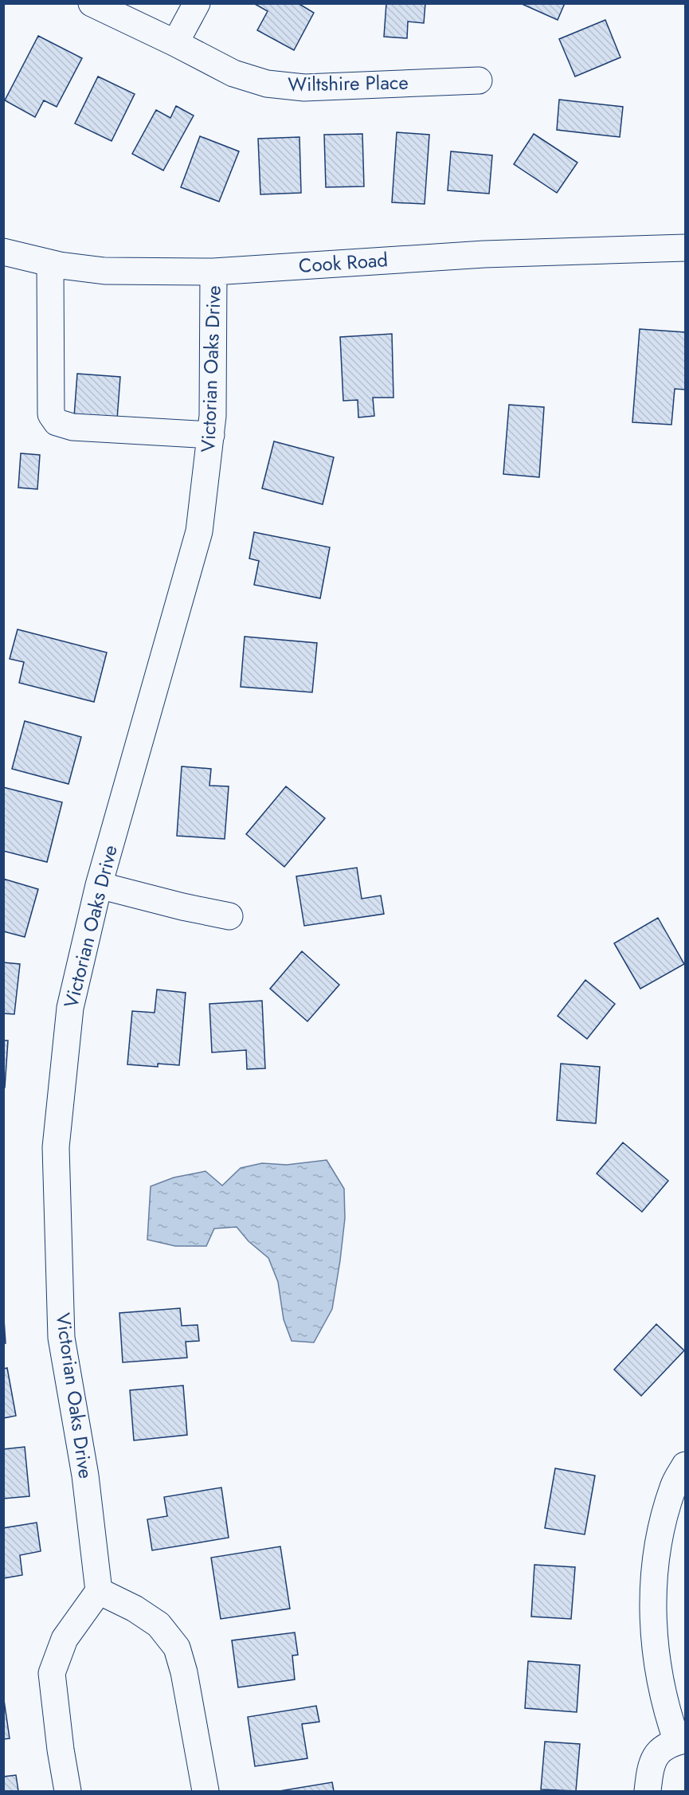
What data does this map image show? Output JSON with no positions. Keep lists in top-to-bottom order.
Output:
{
  "streets": {
    "street": ["Wiltshire Place", "Cook Road", "Victorian Oaks Drive"]
  },
  "crossings": [
    ["Cook Road", "Victorian Oaks Drive"]
  ]
}
